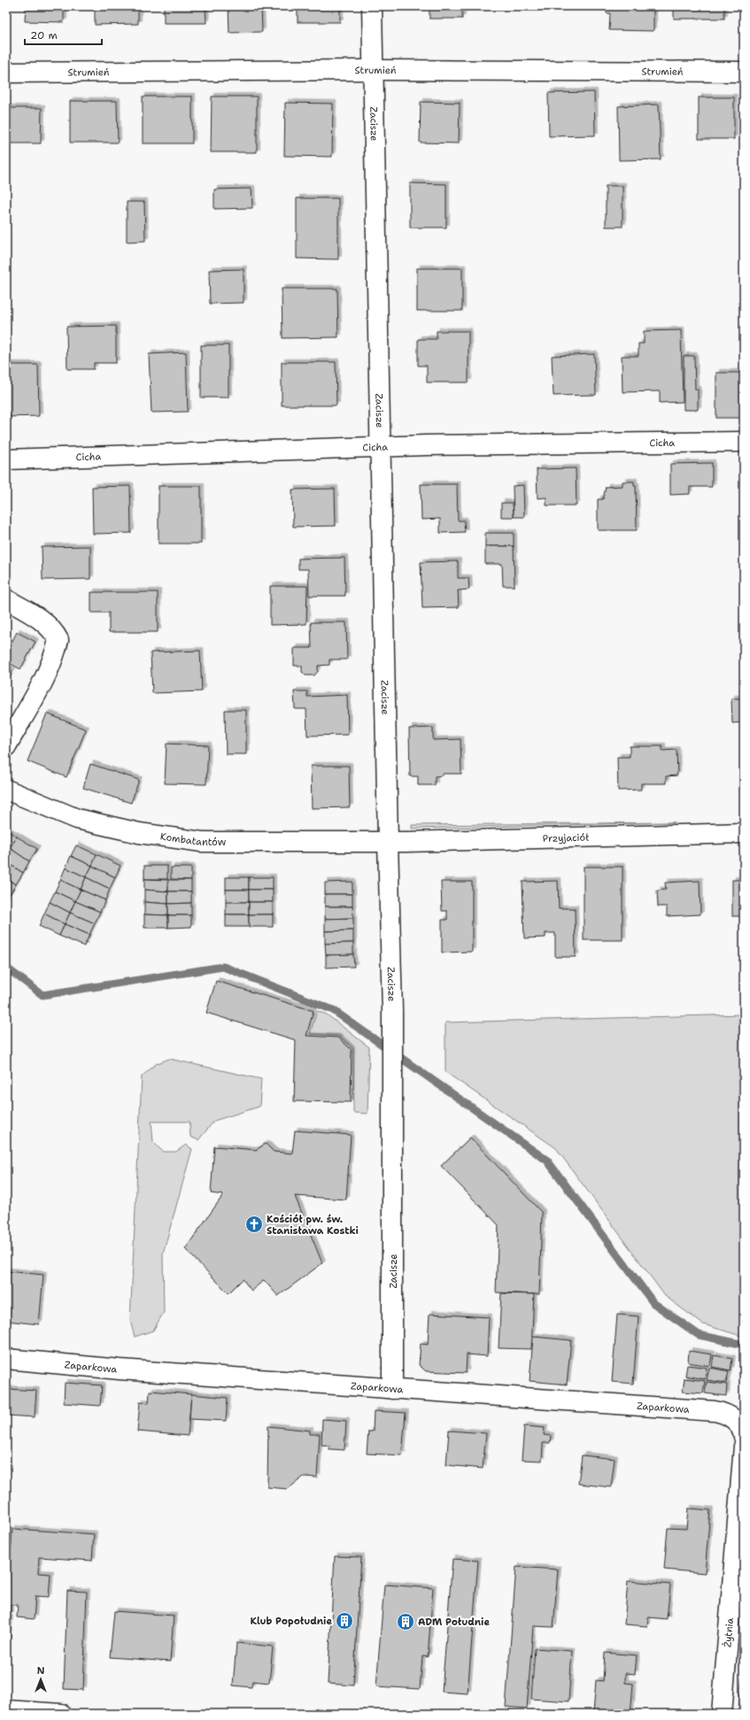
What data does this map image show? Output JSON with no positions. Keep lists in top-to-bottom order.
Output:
{
  "streets": {
    "street": [
      "Strumień",
      "Zacisze",
      "Cicha",
      "Przyjaciół",
      "Kombatantów",
      "Zaparkowa",
      "Żytnia"
    ]
  },
  "crossings": [
    ["Strumień", "Zacisze"],
    ["Zacisze", "Cicha"],
    ["Zacisze", "Przyjaciół"],
    ["Zacisze", "Kombatantów"],
    ["Zacisze", "Zaparkowa"],
    ["Przyjaciół", "Kombatantów"],
    ["Zaparkowa", "Żytnia"]
  ],
  "places": {
    "church": ["Kościół pw. św. Stanisława Kostki"],
    "building": ["Klub Popołudnie", "ADM Południe"]
  },
  "scale_bar": "20 m",
  "north": "top"
}
